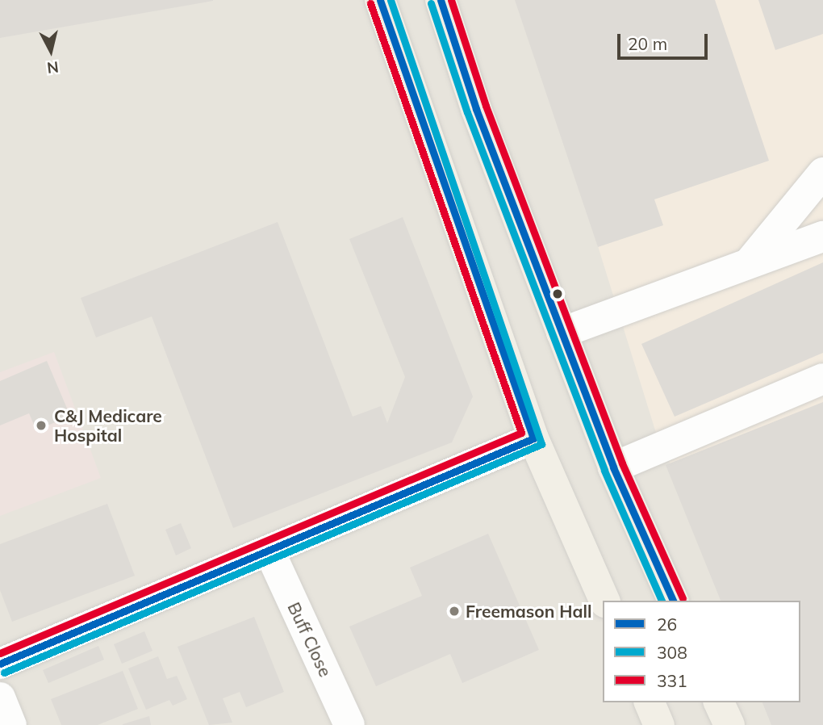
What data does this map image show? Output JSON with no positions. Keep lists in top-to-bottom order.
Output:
{
  "streets": {
    "street": ["Buff Close"]
  },
  "places": ["C&J Medicare Hospital", "Freemason Hall"],
  "lines": ["transit line 26", "transit line 308", "transit line 331"],
  "legend": ["26", "308", "331"],
  "scale_bar": "20 m",
  "north": "bottom"
}
